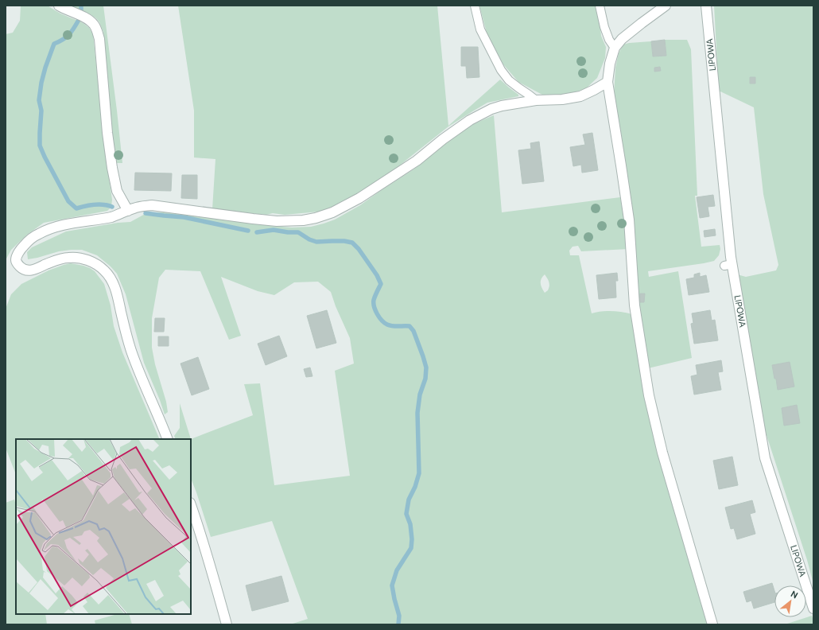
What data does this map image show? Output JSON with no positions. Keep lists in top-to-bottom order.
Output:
{
  "streets": {
    "street": ["LIPOWA"]
  },
  "north": "top right"
}
